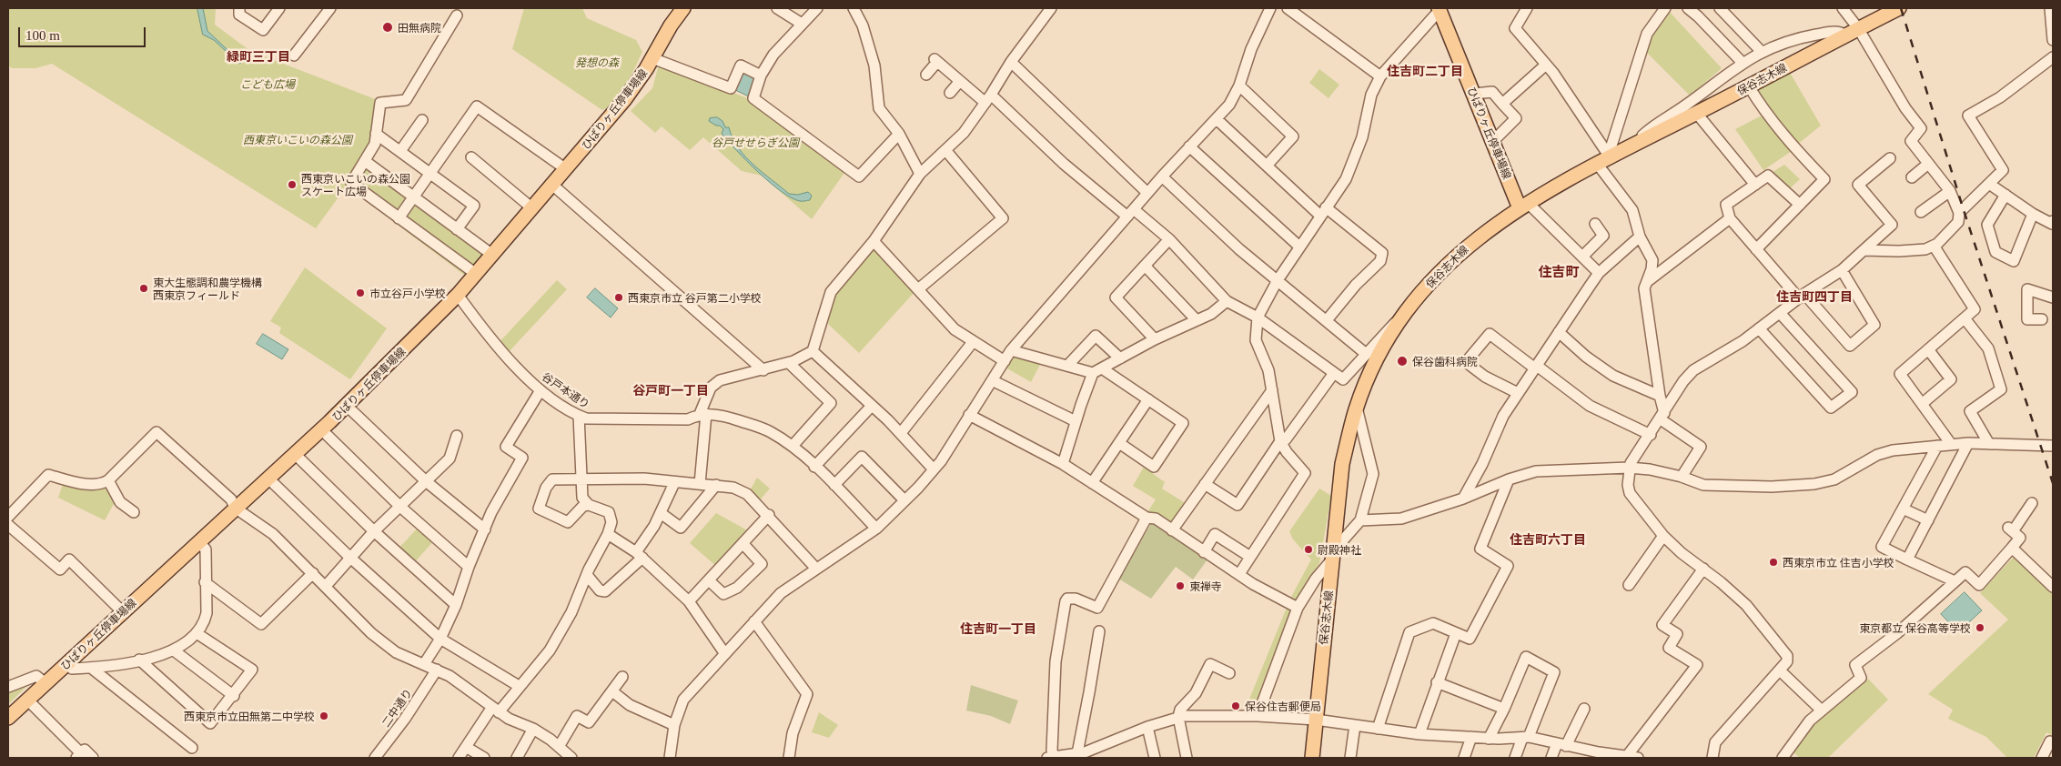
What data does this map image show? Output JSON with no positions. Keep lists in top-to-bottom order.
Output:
{
  "streets": {
    "main road": ["保谷志木線", "ひばりヶ丘停車場線"],
    "street": ["谷戸本通り", "二中通り"]
  },
  "crossings": [
    ["保谷志木線", "ひばりヶ丘停車場線"],
    ["ひばりヶ丘停車場線", "谷戸本通り"]
  ],
  "districts": [
    "緑町三丁目",
    "住吉町二丁目",
    "住吉町",
    "住吉町四丁目",
    "谷戸町一丁目",
    "住吉町六丁目",
    "住吉町一丁目"
  ],
  "parks": [
    "発想の森",
    "こども広場",
    "西東京いこいの森公園",
    "谷戸せせらぎ公園"
  ],
  "places": [
    "田無病院",
    "西東京いこいの森公園 スケート広場",
    "東大生態調和農学機構 西東京フィールド",
    "市立谷戸小学校",
    "西東京市立 谷戸第二小学校",
    "保谷歯科病院",
    "尉殿神社",
    "西東京市立 住吉小学校",
    "東禅寺",
    "東京都立 保谷高等学校",
    "保谷住吉郵便局",
    "西東京市立田無第二中学校"
  ],
  "scale_bar": "100 m"
}
